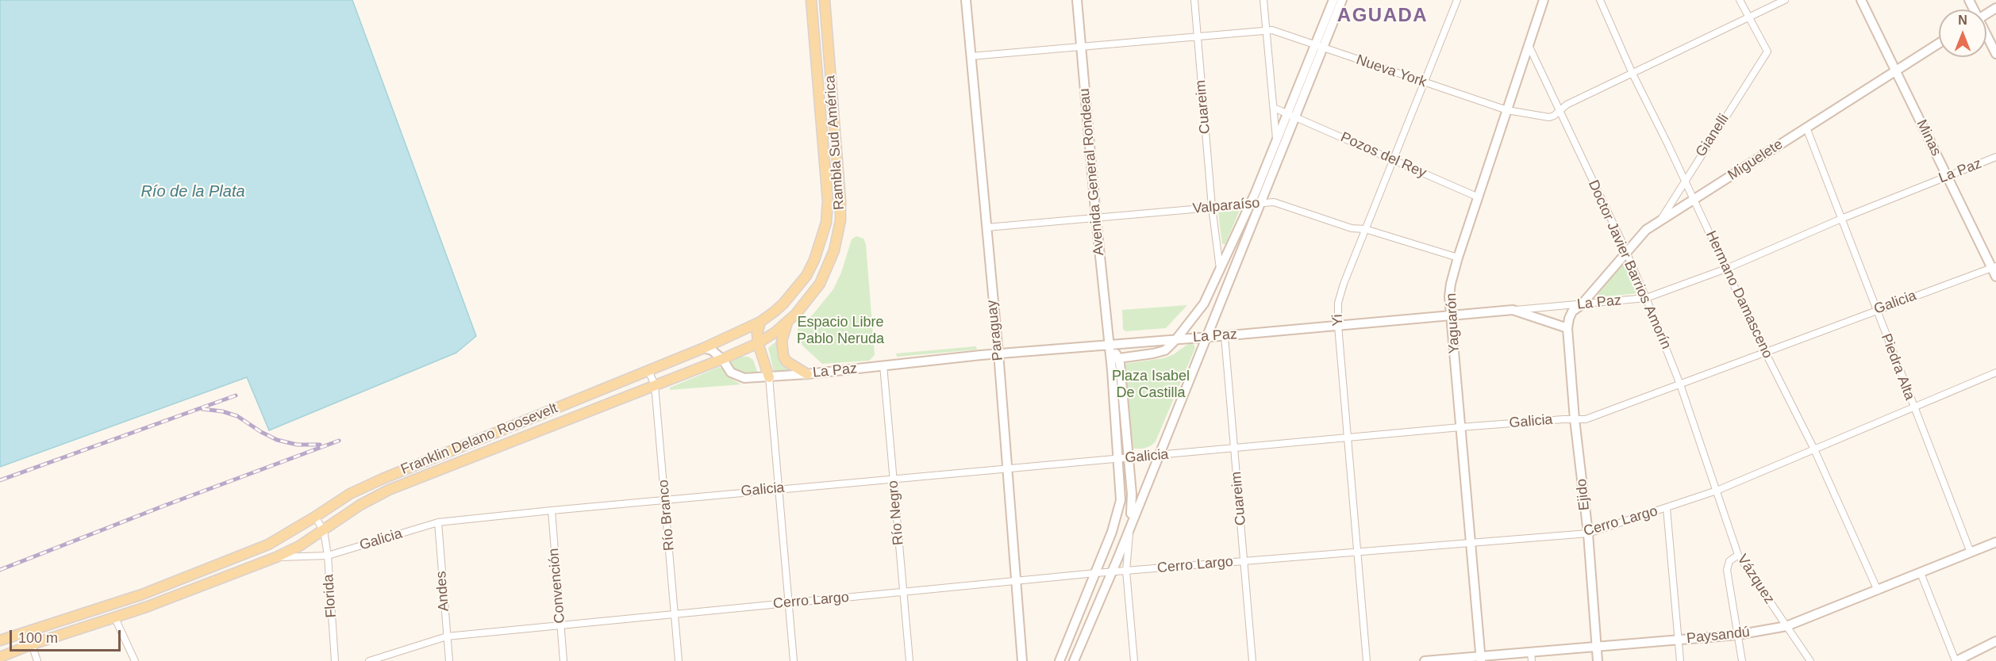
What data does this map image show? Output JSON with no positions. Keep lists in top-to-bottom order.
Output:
{
  "streets": {
    "main road": ["Rambla Sud América", "Franklin Delano Roosevelt"],
    "street": [
      "Nueva York",
      "Cuareim",
      "Gianelli",
      "Minas",
      "Pozos del Rey",
      "Miguelete",
      "La Paz",
      "Avenida General Rondeau",
      "Valparaíso",
      "Doctor Javier Barrios Amorín",
      "Hermano Damasceno",
      "Galicia",
      "Yi",
      "Yaguarón",
      "Paraguay",
      "Piedra Alta",
      "Ejido",
      "Río Negro",
      "Río Branco",
      "Cerro Largo",
      "Vázquez",
      "Convención",
      "Andes",
      "Florida",
      "Paysandú"
    ]
  },
  "crossings": [
    ["Nueva York", "Cuareim"],
    ["Nueva York", "Gianelli"],
    ["Nueva York", "Avenida General Rondeau"],
    ["Nueva York", "Doctor Javier Barrios Amorín"],
    ["Nueva York", "Hermano Damasceno"],
    ["Nueva York", "Yi"],
    ["Nueva York", "Yaguarón"],
    ["Nueva York", "Paraguay"],
    ["Cuareim", "La Paz"],
    ["Cuareim", "Valparaíso"],
    ["Cuareim", "Galicia"],
    ["Cuareim", "Cerro Largo"],
    ["Gianelli", "Miguelete"],
    ["Gianelli", "Hermano Damasceno"],
    ["Minas", "Miguelete"],
    ["Minas", "La Paz"],
    ["Minas", "Galicia"],
    ["Rambla Sud América", "La Paz"],
    ["Rambla Sud América", "Franklin Delano Roosevelt"],
    ["Rambla Sud América", "Río Branco"],
    ["Pozos del Rey", "Yi"],
    ["Pozos del Rey", "Yaguarón"],
    ["Miguelete", "La Paz"],
    ["Miguelete", "Doctor Javier Barrios Amorín"],
    ["Miguelete", "Hermano Damasceno"],
    ["Miguelete", "Piedra Alta"],
    ["La Paz", "Avenida General Rondeau"],
    ["La Paz", "Doctor Javier Barrios Amorín"],
    ["La Paz", "Hermano Damasceno"],
    ["La Paz", "Yi"],
    ["La Paz", "Yaguarón"],
    ["La Paz", "Paraguay"],
    ["La Paz", "Piedra Alta"],
    ["La Paz", "Río Negro"],
    ["Avenida General Rondeau", "Valparaíso"],
    ["Avenida General Rondeau", "Galicia"],
    ["Avenida General Rondeau", "Cerro Largo"],
    ["Valparaíso", "Yi"],
    ["Valparaíso", "Yaguarón"],
    ["Valparaíso", "Paraguay"],
    ["Doctor Javier Barrios Amorín", "Galicia"],
    ["Doctor Javier Barrios Amorín", "Yaguarón"],
    ["Doctor Javier Barrios Amorín", "Cerro Largo"],
    ["Doctor Javier Barrios Amorín", "Vázquez"],
    ["Hermano Damasceno", "Galicia"],
    ["Hermano Damasceno", "Cerro Largo"],
    ["Hermano Damasceno", "Paysandú"],
    ["Galicia", "Yi"],
    ["Galicia", "Yaguarón"],
    ["Galicia", "Paraguay"],
    ["Galicia", "Piedra Alta"],
    ["Galicia", "Franklin Delano Roosevelt"],
    ["Galicia", "Ejido"],
    ["Galicia", "Río Negro"],
    ["Galicia", "Río Branco"],
    ["Galicia", "Convención"],
    ["Galicia", "Andes"],
    ["Galicia", "Florida"],
    ["Yi", "Cerro Largo"],
    ["Yaguarón", "Cerro Largo"],
    ["Yaguarón", "Paysandú"],
    ["Paraguay", "Cerro Largo"],
    ["Piedra Alta", "Cerro Largo"],
    ["Piedra Alta", "Paysandú"],
    ["Franklin Delano Roosevelt", "Río Branco"],
    ["Franklin Delano Roosevelt", "Florida"],
    ["Ejido", "Cerro Largo"],
    ["Ejido", "Paysandú"],
    ["Río Negro", "Cerro Largo"],
    ["Río Branco", "Cerro Largo"],
    ["Cerro Largo", "Vázquez"],
    ["Cerro Largo", "Convención"],
    ["Cerro Largo", "Andes"],
    ["Vázquez", "Paysandú"]
  ],
  "districts": ["AGUADA"],
  "water": ["Río de la Plata"],
  "parks": ["Espacio Libre Pablo Neruda", "Plaza Isabel De Castilla"],
  "scale_bar": "100 m",
  "north": "top"
}
